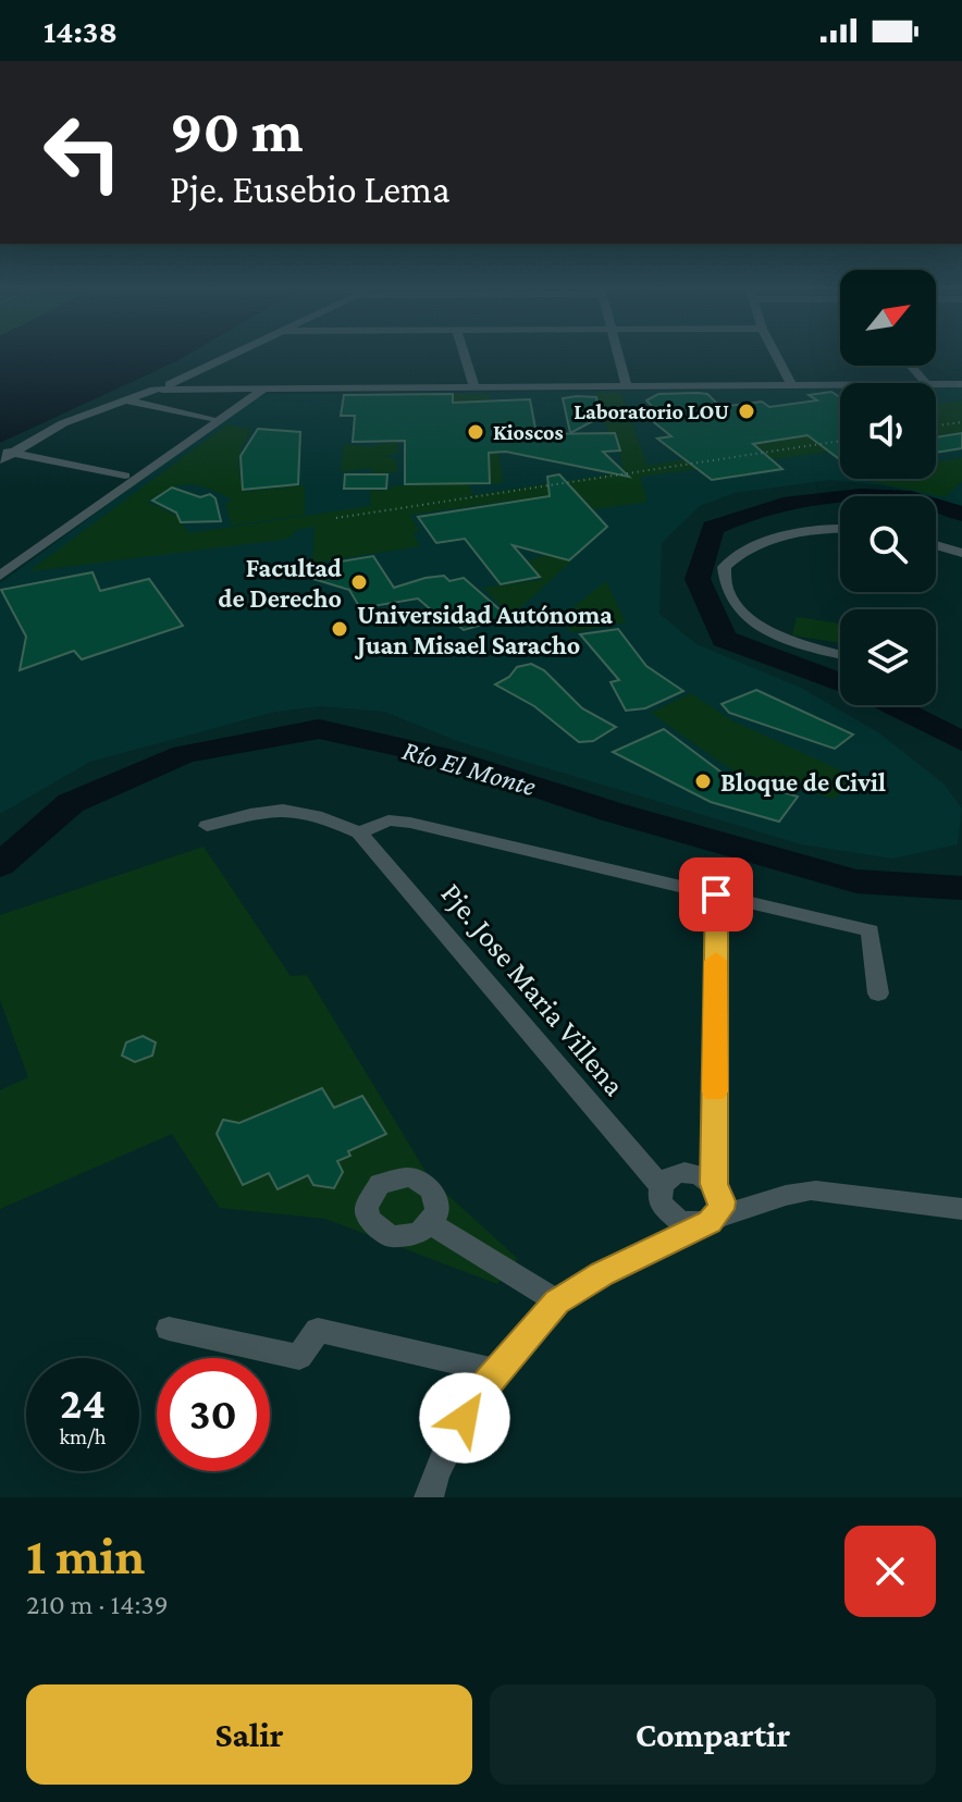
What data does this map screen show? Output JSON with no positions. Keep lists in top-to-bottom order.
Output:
{
  "streets": {
    "street": ["Pje. Jose Maria Villena"]
  },
  "water": ["Río El Monte"],
  "places": [
    "Laboratorio LOU",
    "Kioscos",
    "Facultad de Derecho",
    "Universidad Autónoma Juan Misael Saracho",
    "Bloque de Civil"
  ],
  "north": "top right",
  "page": {
    "status": "14:38",
    "turn": ["90 m", "Pje. Eusebio Lema"],
    "speed": "24 km/h",
    "limit": "30",
    "heading": ["1 min", "210 m · 14:39"],
    "buttons": ["Salir", "Compartir"]
  }
}
